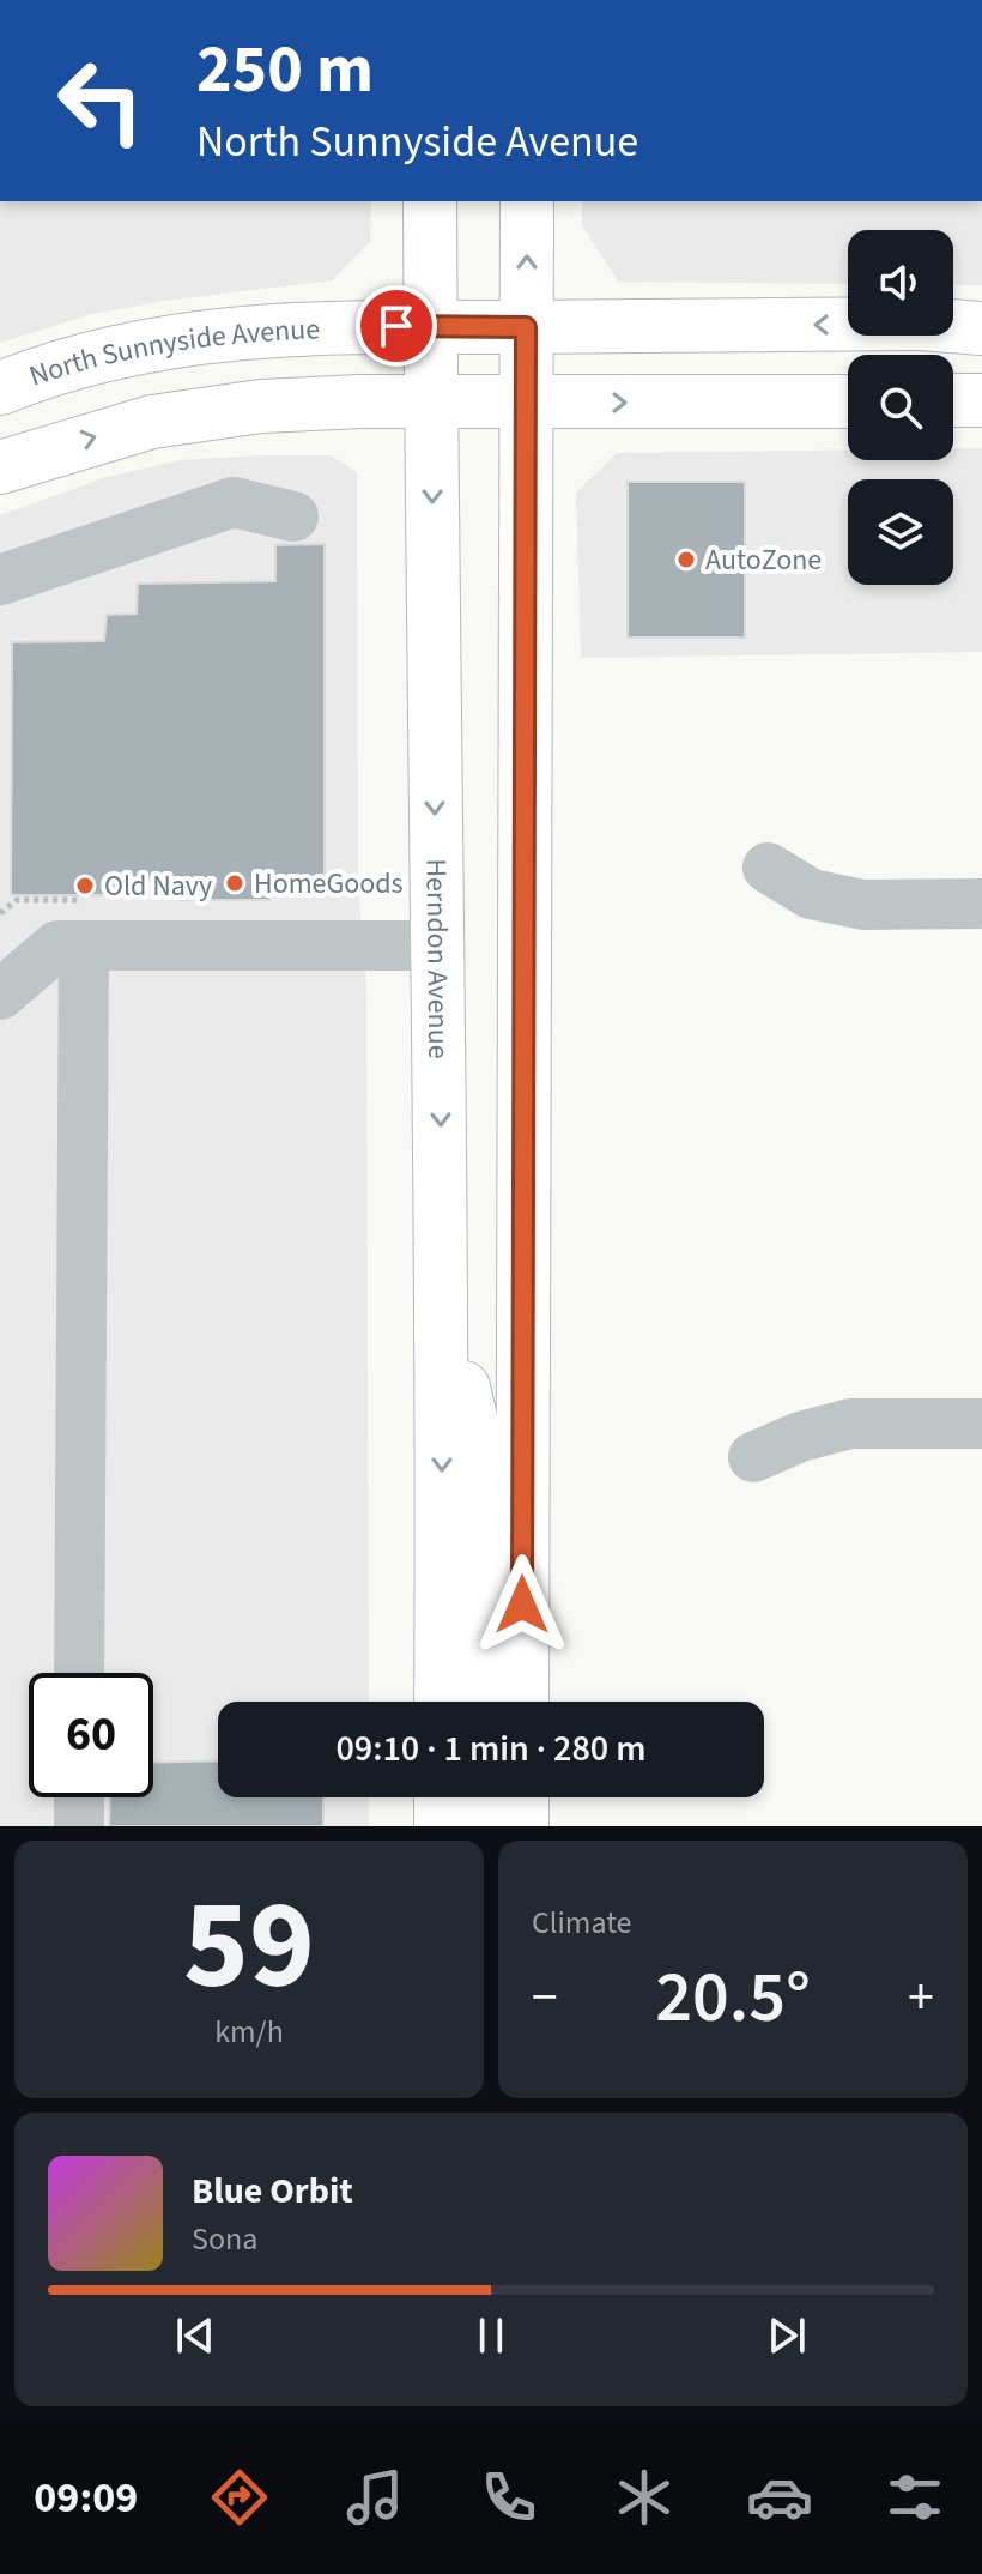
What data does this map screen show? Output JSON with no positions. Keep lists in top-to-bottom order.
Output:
{
  "streets": {
    "main road": ["North Sunnyside Avenue", "Herndon Avenue"]
  },
  "crossings": [
    ["North Sunnyside Avenue", "Herndon Avenue"]
  ],
  "places": ["AutoZone", "HomeGoods", "Old Navy"],
  "page": {
    "turn": ["250 m", "North Sunnyside Avenue"],
    "limit": "60",
    "trip": "09:10 · 1 min · 280 m",
    "tile": [
      ["59", "km/h"],
      "Climate"
    ],
    "heat": ["−", "20.5°", "+"],
    "song": ["Blue Orbit", "Sona"],
    "tabs": "09:09"
  }
}
